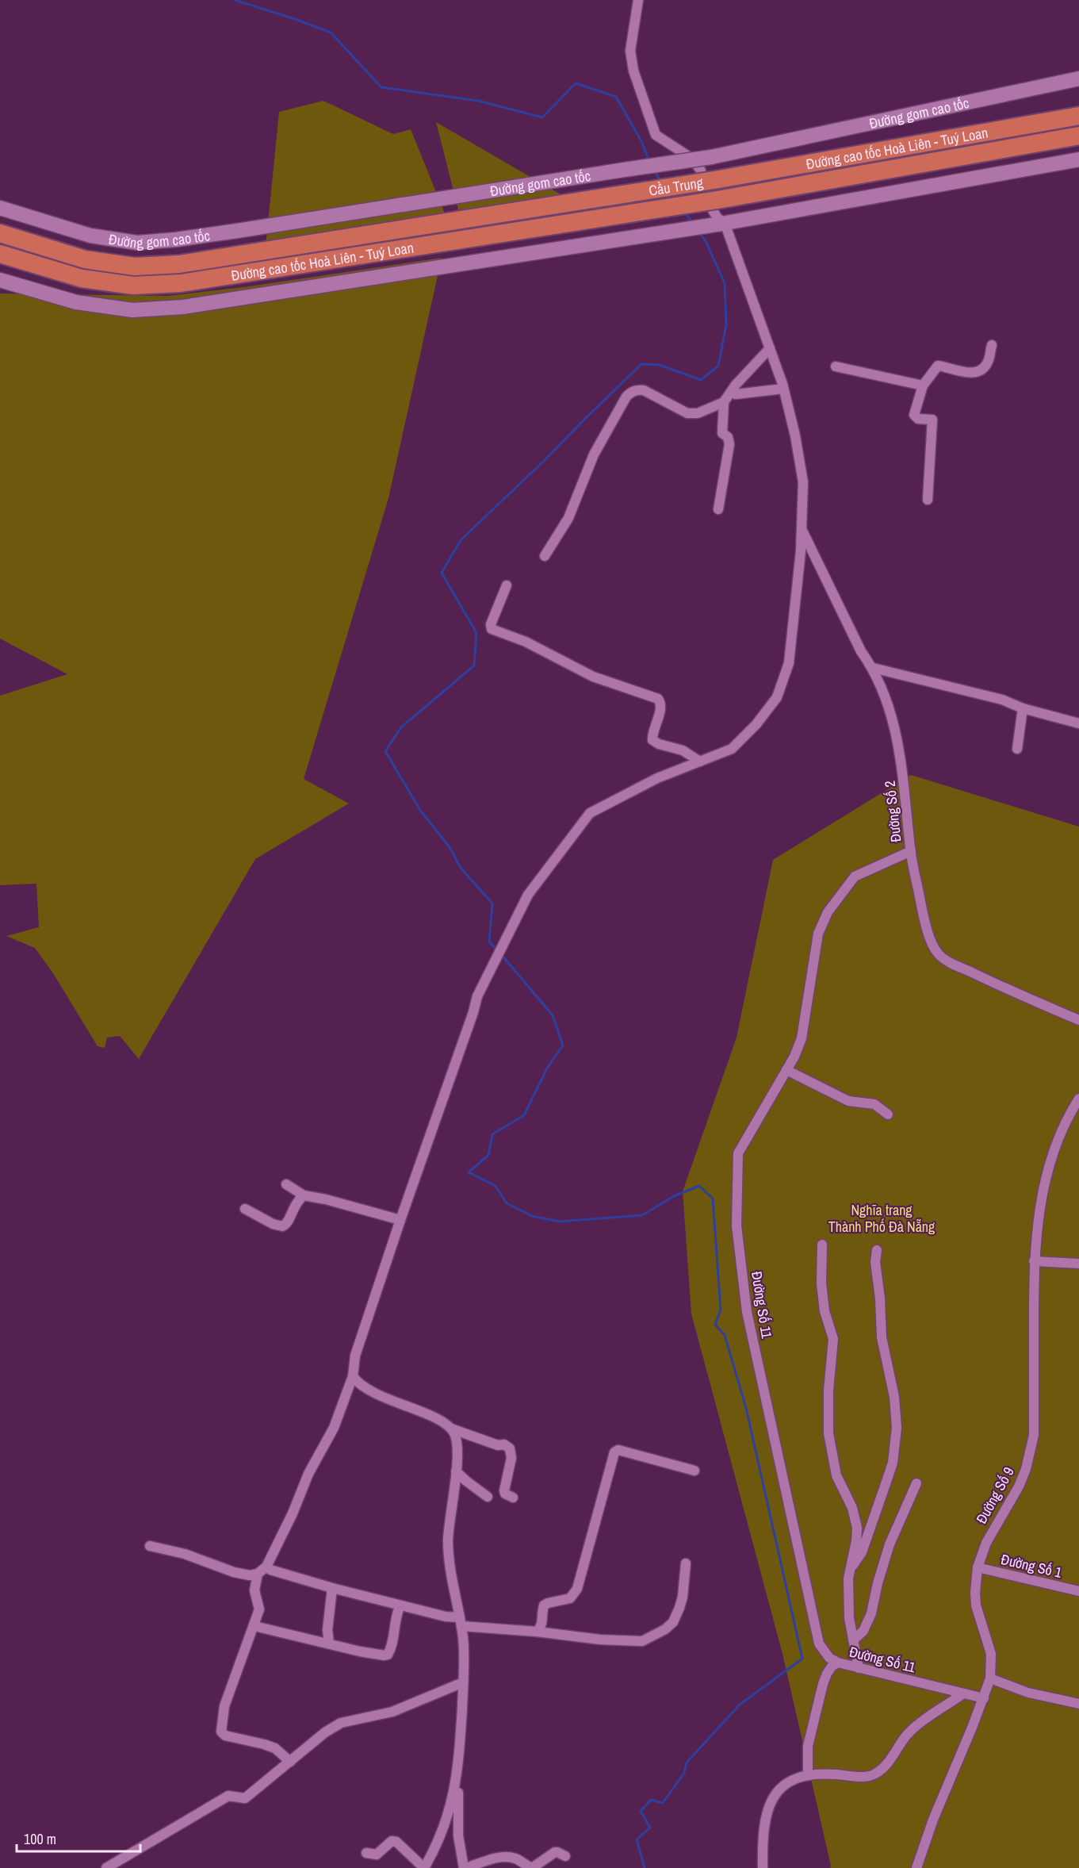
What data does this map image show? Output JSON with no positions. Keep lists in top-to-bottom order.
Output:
{
  "streets": {
    "highway": ["Đường cao tốc Hoà Liên - Tuý Loan", "Cầu Trung"],
    "main road": ["Đường gom cao tốc"],
    "street": [
      "Đường Số 2",
      "Đường Số 11",
      "Đường Số 9",
      "Đường Số 1"
    ]
  },
  "crossings": [
    ["Đường cao tốc Hoà Liên - Tuý Loan", "Cầu Trung"],
    ["Đường Số 2", "Đường Số 11"],
    ["Đường Số 11", "Đường Số 9"],
    ["Đường Số 9", "Đường Số 1"]
  ],
  "parks": ["Nghĩa trang Thành Phố Đà Nẵng"],
  "scale_bar": "100 m"
}
